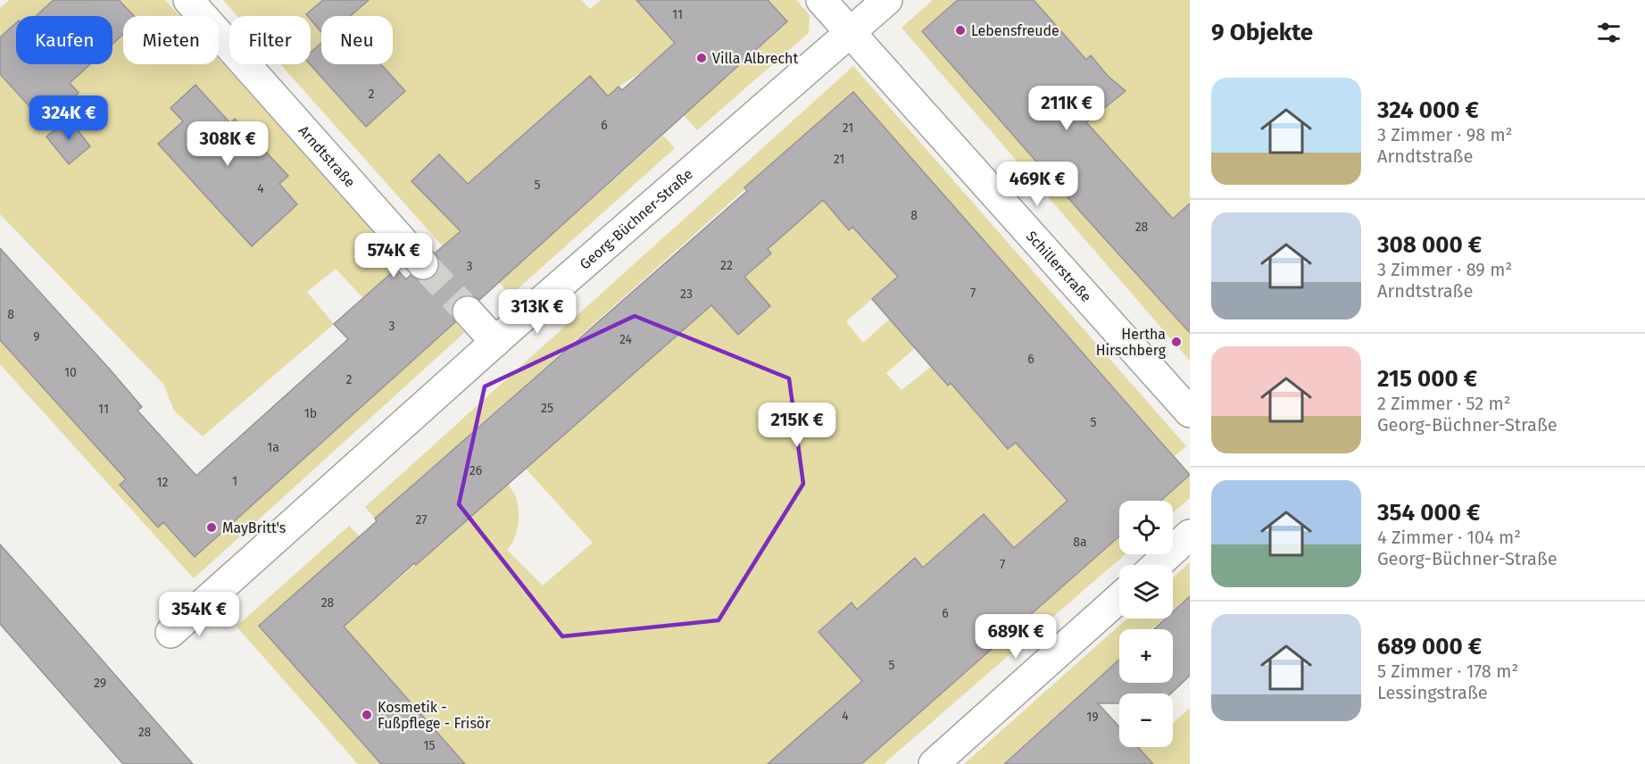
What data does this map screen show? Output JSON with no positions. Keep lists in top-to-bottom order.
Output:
{
  "streets": {
    "street": ["Arndtstraße", "Georg-Büchner-Straße", "Schillerstraße"]
  },
  "crossings": [
    ["Georg-Büchner-Straße", "Schillerstraße"]
  ],
  "places": [
    "Lebensfreude",
    "Villa Albrecht",
    "Hertha Hirschberg",
    "MayBritt's",
    "Kosmetik - Fußpflege - Frisör"
  ],
  "house_numbers": [
    "11",
    "2",
    "6",
    "21",
    "21",
    "5",
    "4",
    "8",
    "28",
    "22",
    "3",
    "7",
    "23",
    "8",
    "3",
    "9",
    "24",
    "6",
    "10",
    "2",
    "25",
    "11",
    "1b",
    "5",
    "1a",
    "26",
    "1",
    "12",
    "27",
    "8a",
    "7",
    "28",
    "6",
    "5",
    "29",
    "4",
    "19",
    "28",
    "15"
  ],
  "page": {
    "heading": "9 Objekte",
    "chip": [
      "Kaufen",
      "Mieten",
      "Filter",
      "Neu"
    ],
    "list": [
      {
        "name": "324 000 €",
        "note": "3 Zimmer · 98 m² · Arndtstraße"
      },
      {
        "name": "308 000 €",
        "note": "3 Zimmer · 89 m² · Arndtstraße"
      },
      {
        "name": "215 000 €",
        "note": "2 Zimmer · 52 m² · Georg-Büchner-Straße"
      },
      {
        "name": "354 000 €",
        "note": "4 Zimmer · 104 m² · Georg-Büchner-Straße"
      },
      {
        "name": "689 000 €",
        "note": "5 Zimmer · 178 m² · Lessingstraße"
      }
    ],
    "price": [
      "211K €",
      "324K €",
      "308K €",
      "469K €",
      "574K €",
      "313K €",
      "215K €",
      "354K €",
      "689K €"
    ],
    "map_buttons": ["+", "−"]
  }
}
